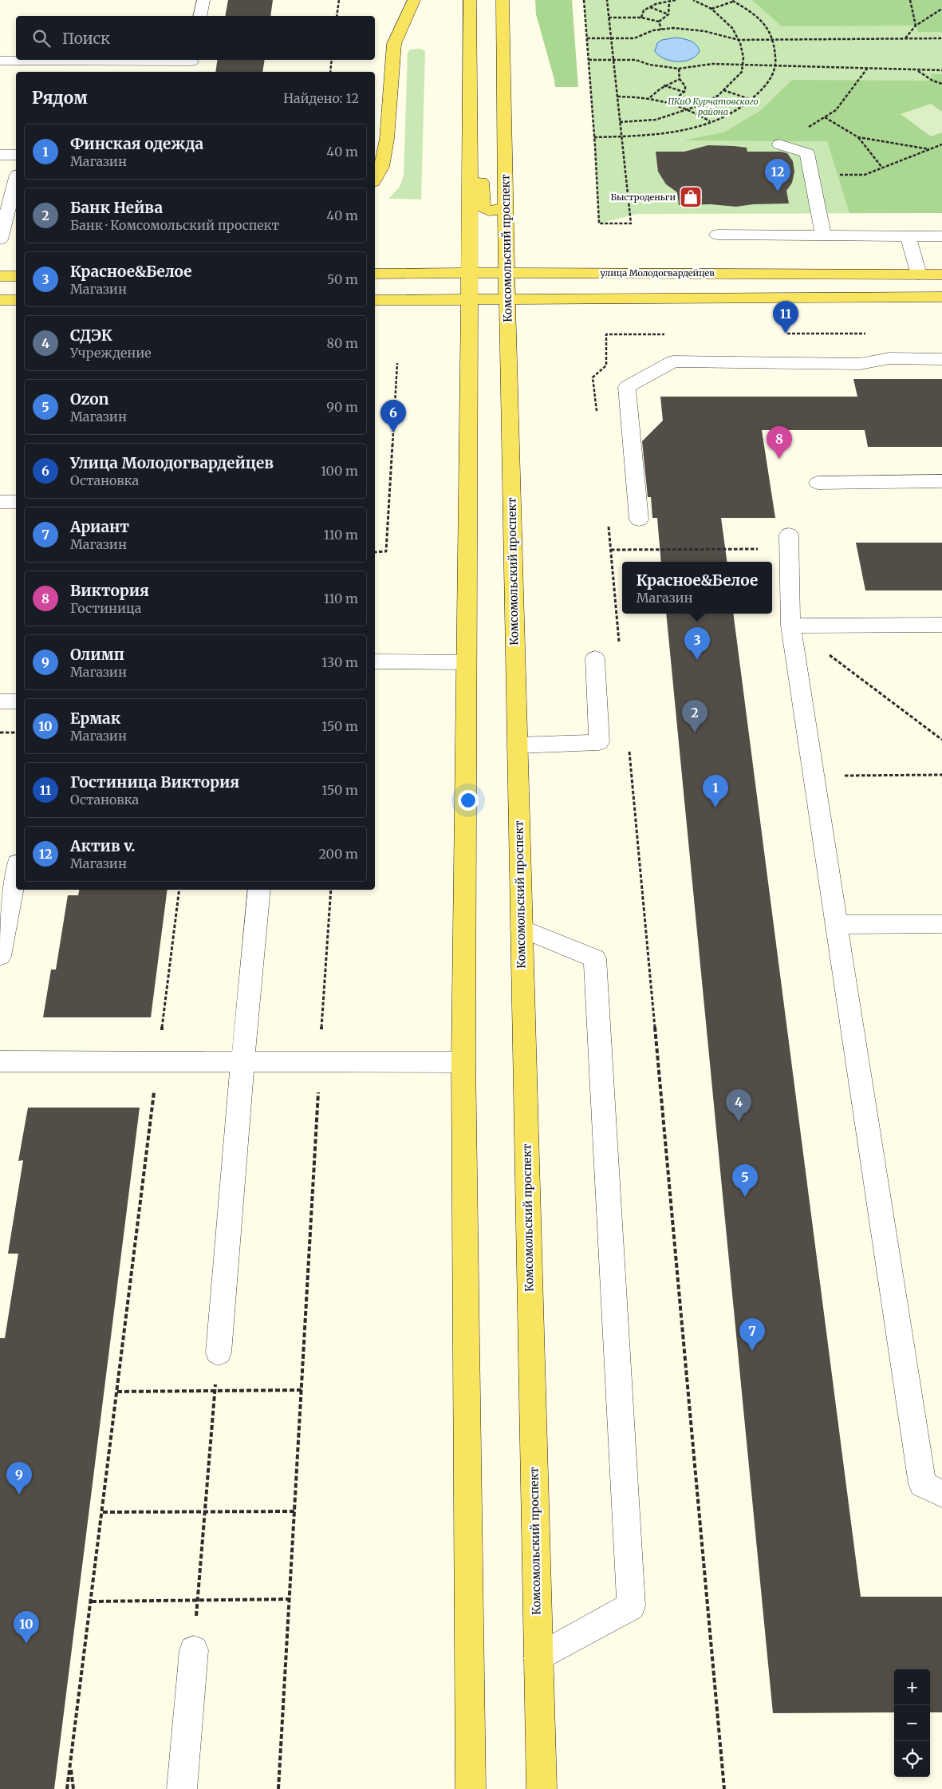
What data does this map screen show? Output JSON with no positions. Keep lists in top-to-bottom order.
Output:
{
  "streets": {
    "main road": ["Комсомольский проспект", "улица Молодогвардейцев"]
  },
  "crossings": [
    ["Комсомольский проспект", "улица Молодогвардейцев"]
  ],
  "parks": ["ПКиО Курчатовского района"],
  "places": {
    "shop": ["Быстроденьги"]
  },
  "page": {
    "search": "Поиск",
    "heading": ["Рядом", "Найдено: 12"],
    "list": [
      {
        "mark": "1",
        "name": "Финская одежда",
        "note": "Магазин",
        "value": "40 m"
      },
      {
        "mark": "2",
        "name": "Банк Нейва",
        "note": "Банк · Комсомольский проспект",
        "value": "40 m"
      },
      {
        "mark": "3",
        "name": "Красное&Белое",
        "note": "Магазин",
        "value": "50 m"
      },
      {
        "mark": "4",
        "name": "СДЭК",
        "note": "Учреждение",
        "value": "80 m"
      },
      {
        "mark": "5",
        "name": "Ozon",
        "note": "Магазин",
        "value": "90 m"
      },
      {
        "mark": "6",
        "name": "Улица Молодогвардейцев",
        "note": "Остановка",
        "value": "100 m"
      },
      {
        "mark": "7",
        "name": "Ариант",
        "note": "Магазин",
        "value": "110 m"
      },
      {
        "mark": "8",
        "name": "Виктория",
        "note": "Гостиница",
        "value": "110 m"
      },
      {
        "mark": "9",
        "name": "Олимп",
        "note": "Магазин",
        "value": "130 m"
      },
      {
        "mark": "10",
        "name": "Ермак",
        "note": "Магазин",
        "value": "150 m"
      },
      {
        "mark": "11",
        "name": "Гостиница Виктория",
        "note": "Остановка",
        "value": "150 m"
      },
      {
        "mark": "12",
        "name": "Актив v.",
        "note": "Магазин",
        "value": "200 m"
      }
    ],
    "pins": [
      "12",
      "11",
      "6",
      "8",
      "3",
      "2",
      "1",
      "4",
      "5",
      "7",
      "9",
      "10"
    ],
    "popup": ["Красное&Белое", "Магазин"],
    "map_buttons": ["+", "−"]
  }
}
